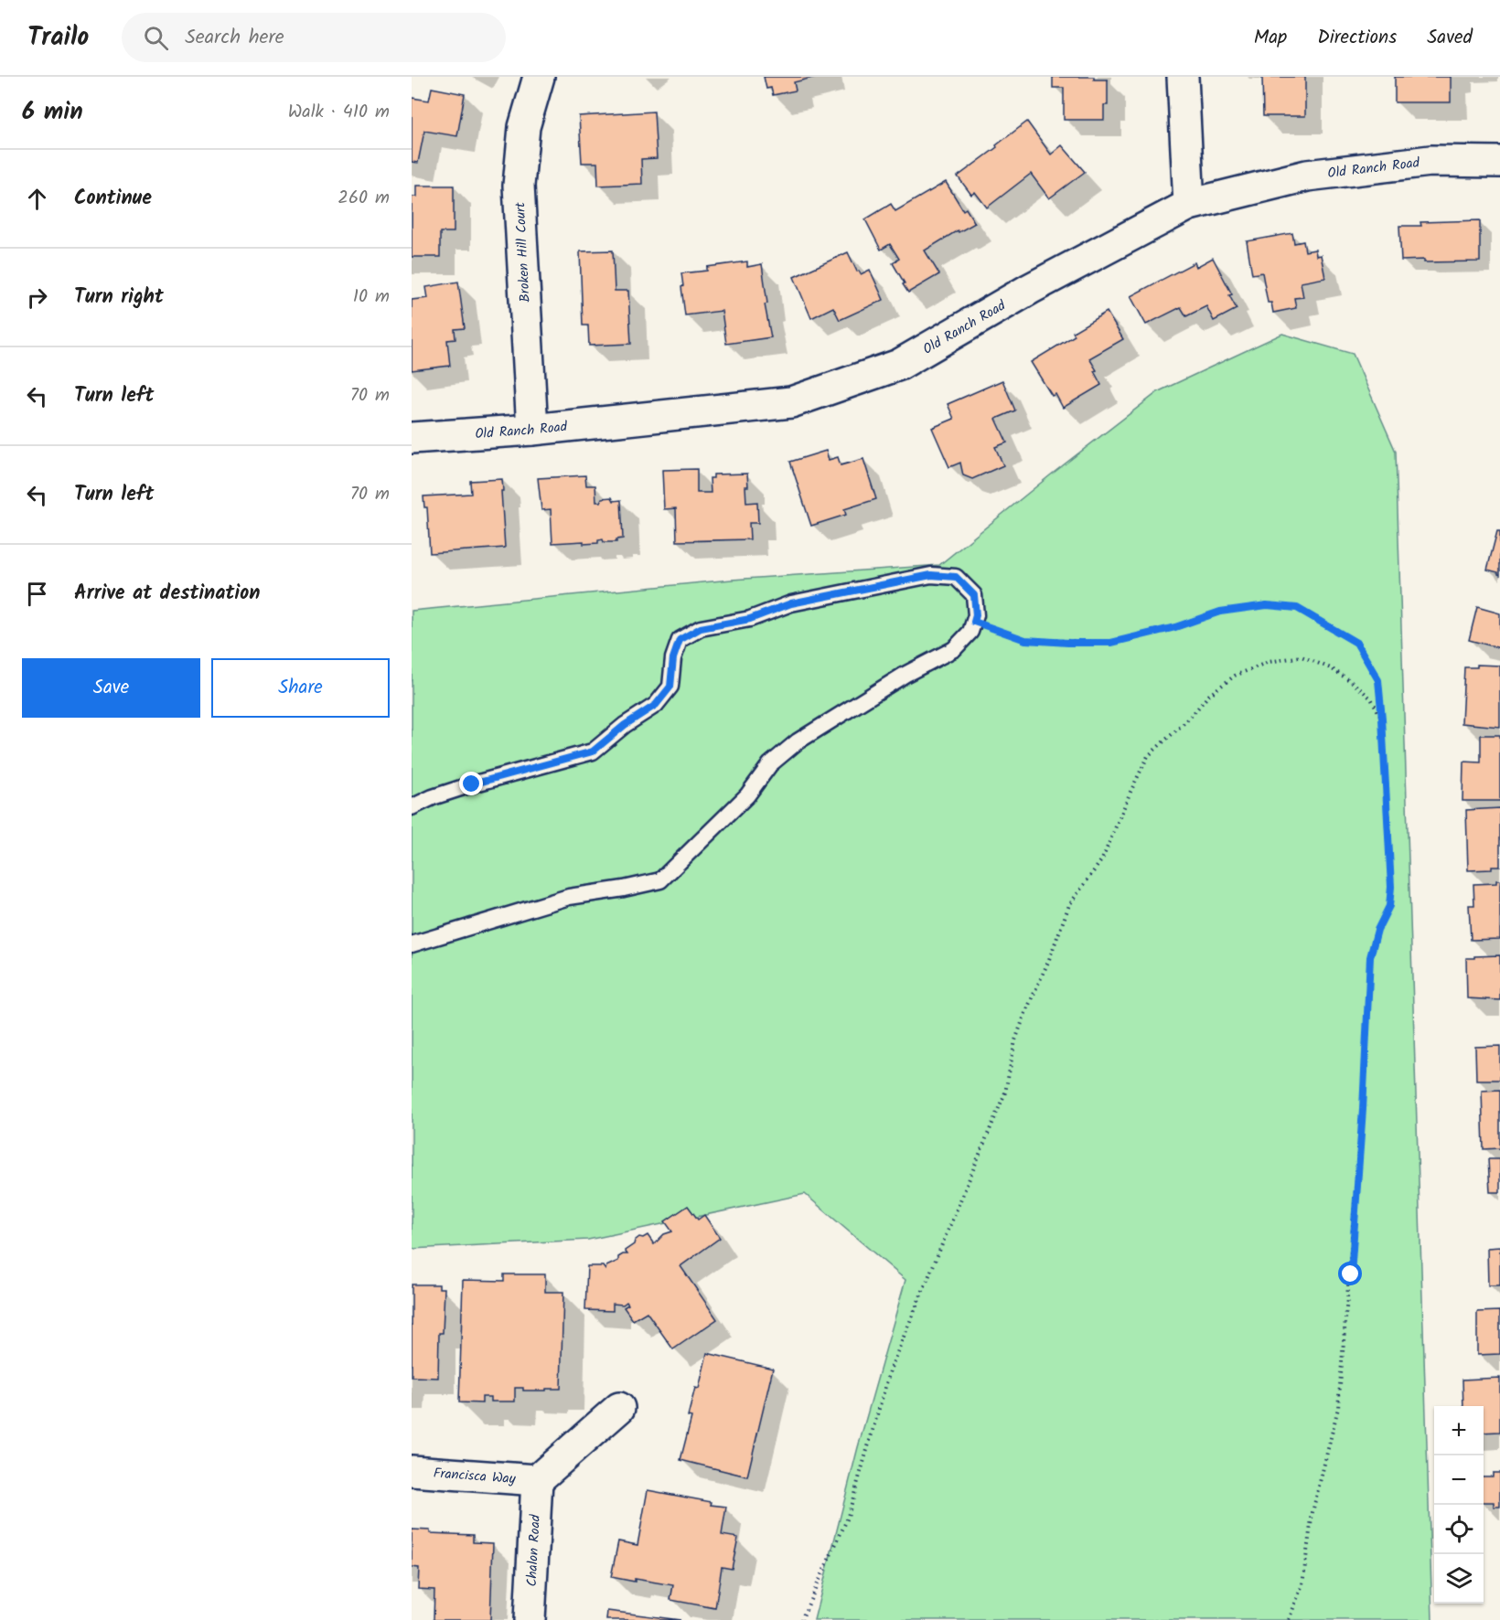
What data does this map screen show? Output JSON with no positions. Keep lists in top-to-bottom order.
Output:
{
  "streets": {
    "street": [
      "Old Ranch Road",
      "Broken Hill Court",
      "Francisca Way",
      "Chalon Road"
    ]
  },
  "crossings": [
    ["Old Ranch Road", "Broken Hill Court"],
    ["Francisca Way", "Chalon Road"]
  ],
  "page": {
    "header": "Trailo",
    "search": "Search here",
    "nav": ["Map", "Directions", "Saved"],
    "heading": ["6 min", "Walk · 410 m"],
    "list": [
      ["Continue", "260 m"],
      ["Turn right", "10 m"],
      ["Turn left", "70 m"],
      ["Turn left", "70 m"],
      "Arrive at destination"
    ],
    "buttons": ["Save", "Share"],
    "map_buttons": ["+", "−"]
  }
}
